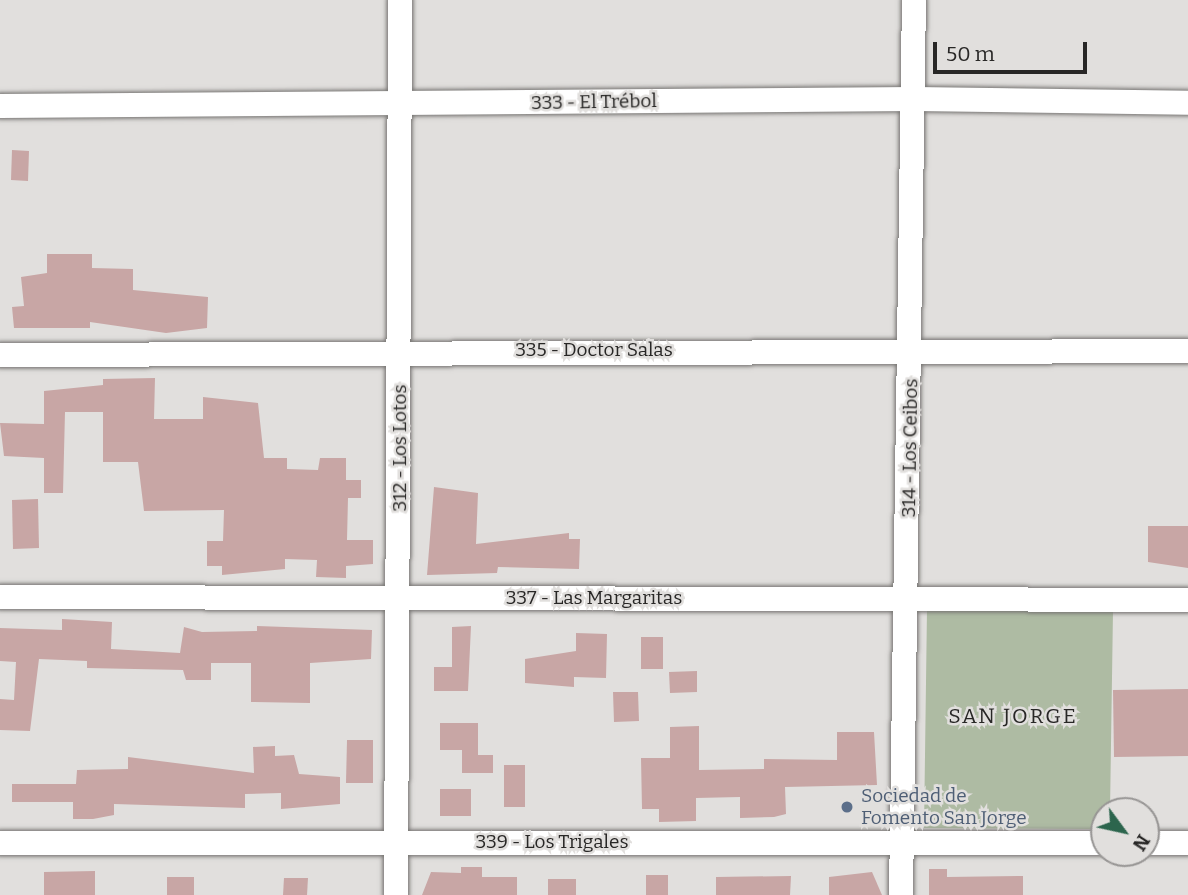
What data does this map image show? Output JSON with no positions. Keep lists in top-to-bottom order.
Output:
{
  "streets": {
    "street": [
      "333 - El Trébol",
      "335 - Doctor Salas",
      "312 - Los Lotos",
      "314 - Los Ceibos",
      "337 - Las Margaritas",
      "339 - Los Trigales"
    ]
  },
  "crossings": [
    ["333 - El Trébol", "312 - Los Lotos"],
    ["333 - El Trébol", "314 - Los Ceibos"],
    ["335 - Doctor Salas", "312 - Los Lotos"],
    ["335 - Doctor Salas", "314 - Los Ceibos"],
    ["312 - Los Lotos", "337 - Las Margaritas"],
    ["312 - Los Lotos", "339 - Los Trigales"],
    ["314 - Los Ceibos", "337 - Las Margaritas"],
    ["314 - Los Ceibos", "339 - Los Trigales"]
  ],
  "districts": ["SAN JORGE"],
  "places": ["Sociedad de Fomento San Jorge"],
  "scale_bar": "50 m",
  "north": "bottom right"
}
